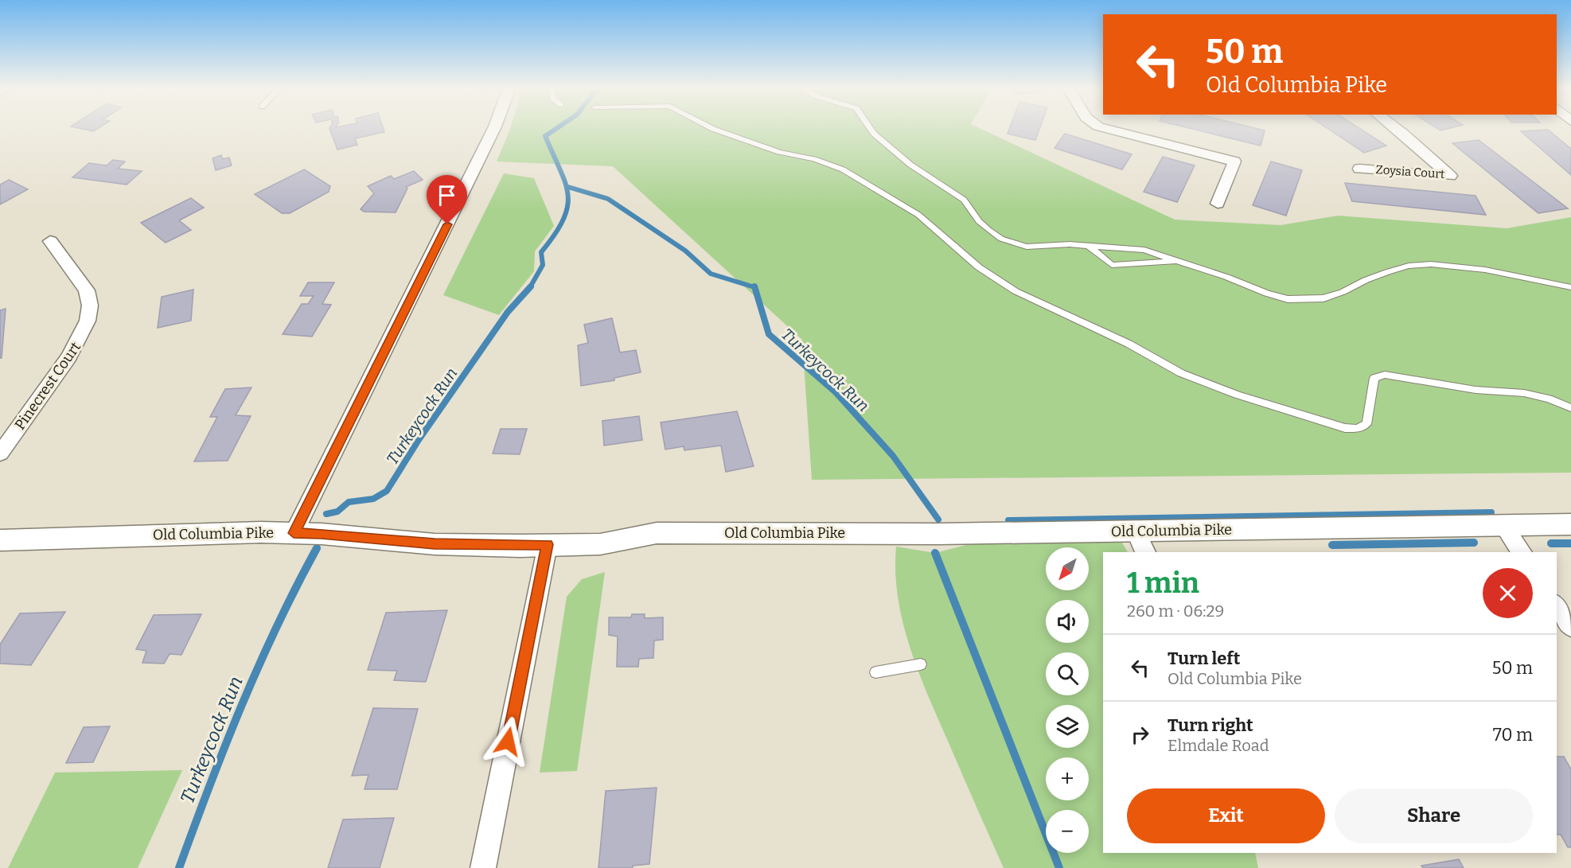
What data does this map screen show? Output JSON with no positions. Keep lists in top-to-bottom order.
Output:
{
  "streets": {
    "street": ["Zoysia Court", "Pinecrest Court", "Old Columbia Pike"]
  },
  "water": ["Turkeycock Run"],
  "north": "bottom left",
  "page": {
    "turn": ["50 m", "Old Columbia Pike"],
    "map_buttons": ["+", "−"],
    "heading": ["1 min", "260 m · 06:29"],
    "list": [
      {
        "name": "Turn left",
        "note": "Old Columbia Pike",
        "value": "50 m"
      },
      {
        "name": "Turn right",
        "note": "Elmdale Road",
        "value": "70 m"
      }
    ],
    "buttons": ["Exit", "Share"]
  }
}
